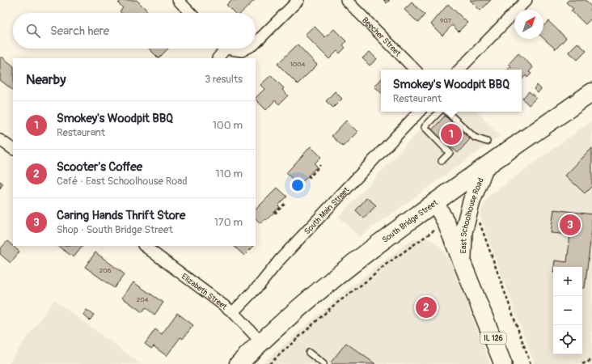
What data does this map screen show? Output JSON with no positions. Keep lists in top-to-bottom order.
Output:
{
  "streets": {
    "highway": ["South Bridge Street"],
    "main road": ["East Schoolhouse Road", "IL 126"],
    "street": ["Beecher Street", "South Main Street", "Elizabeth Street"]
  },
  "crossings": [
    ["South Main Street", "Elizabeth Street"],
    ["East Schoolhouse Road", "South Bridge Street"],
    ["South Bridge Street", "Elizabeth Street"]
  ],
  "house_numbers": [
    "907",
    "1004",
    "206",
    "204"
  ],
  "north": "top right",
  "page": {
    "search": "Search here",
    "heading": ["Nearby", "3 results"],
    "popup": ["Smokey's Woodpit BBQ", "Restaurant"],
    "list": [
      {
        "mark": "1",
        "name": "Smokey's Woodpit BBQ",
        "note": "Restaurant",
        "value": "100 m"
      },
      {
        "mark": "2",
        "name": "Scooter's Coffee",
        "note": "Café · East Schoolhouse Road",
        "value": "110 m"
      },
      {
        "mark": "3",
        "name": "Caring Hands Thrift Store",
        "note": "Shop · South Bridge Street",
        "value": "170 m"
      }
    ],
    "pins": ["1", "3", "2"],
    "map_buttons": ["+", "−"]
  }
}
